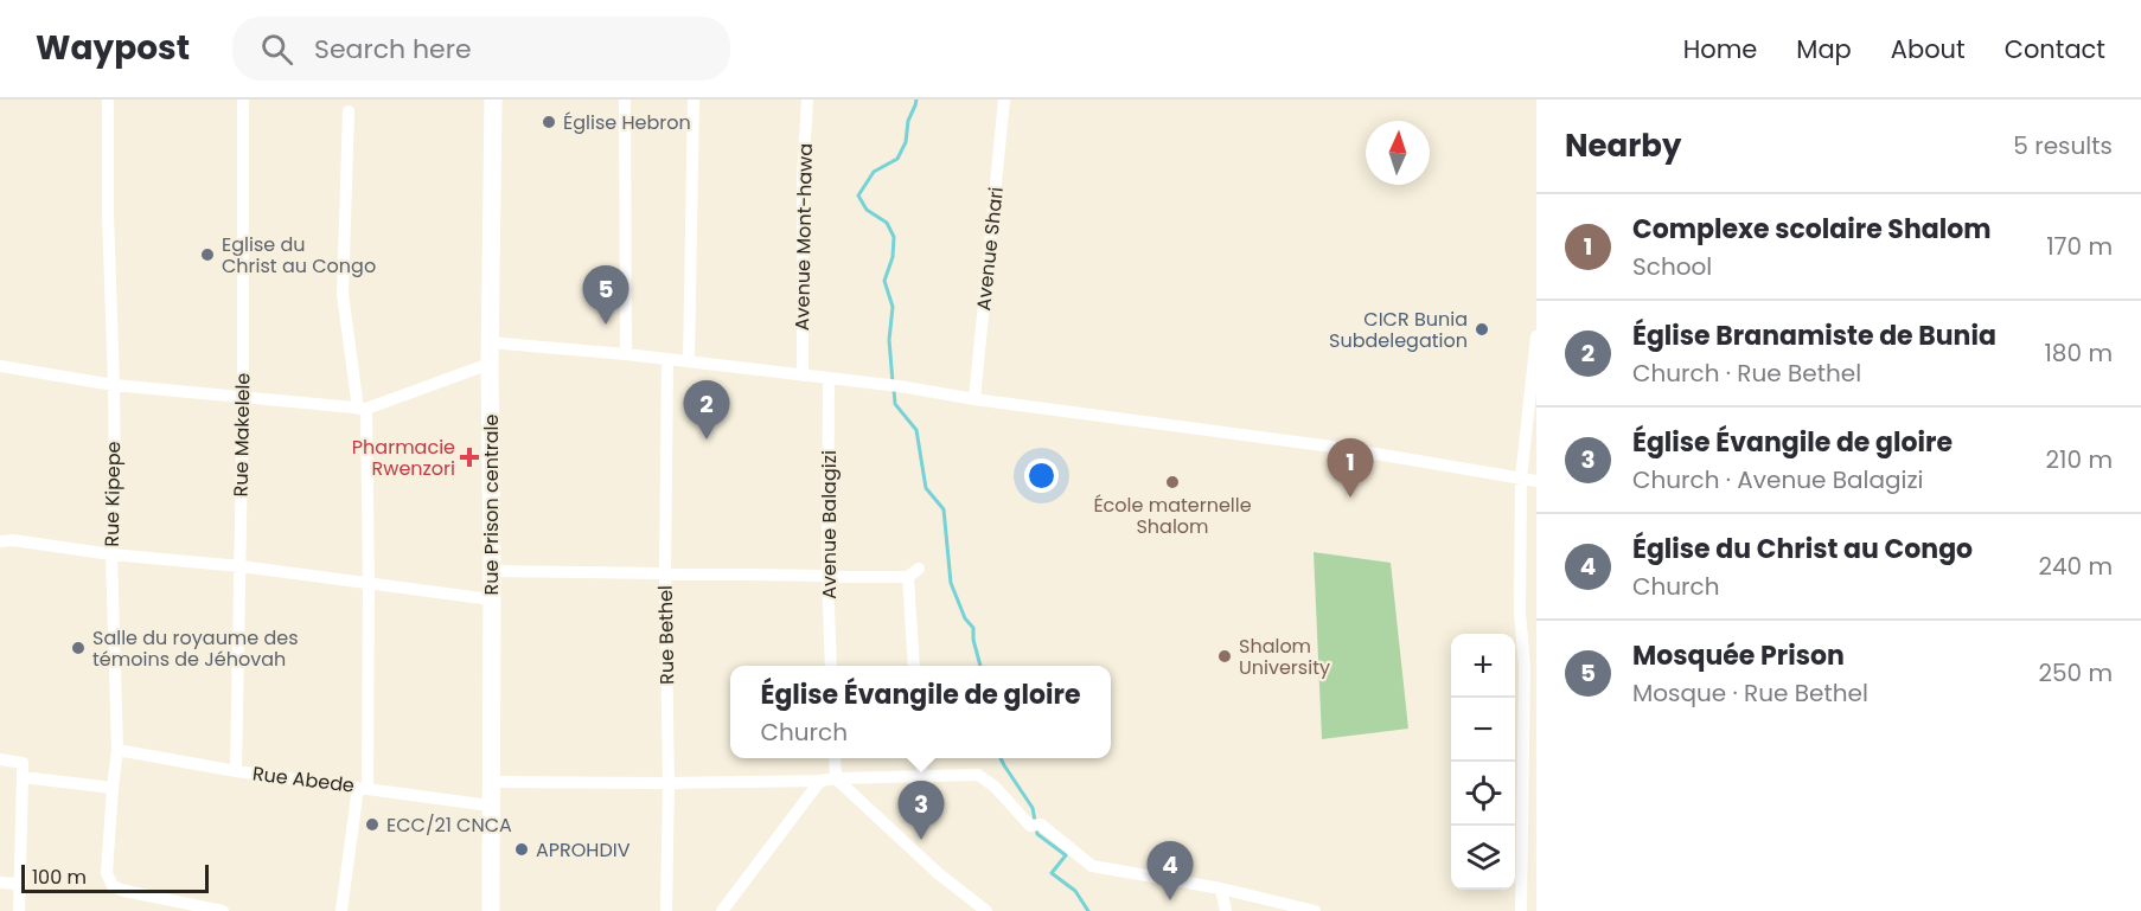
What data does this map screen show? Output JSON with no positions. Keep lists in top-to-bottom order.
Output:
{
  "streets": {
    "street": [
      "Avenue Mont-hawa",
      "Avenue Shari",
      "Rue Makelele",
      "Rue Kipepe",
      "Rue Prison centrale",
      "Avenue Balagizi",
      "Rue Bethel",
      "Rue Abede"
    ]
  },
  "crossings": [
    ["Rue Makelele", "Rue Abede"],
    ["Rue Kipepe", "Rue Abede"],
    ["Rue Prison centrale", "Rue Abede"]
  ],
  "places": {
    "other": [
      "Église Hebron",
      "Eglise du Christ au Congo",
      "CICR Bunia Subdelegation",
      "École maternelle Shalom",
      "Salle du royaume des témoins de Jéhovah",
      "Shalom University",
      "ECC/21 CNCA",
      "APROHDIV"
    ],
    "health": ["Pharmacie Rwenzori"]
  },
  "scale_bar": "100 m",
  "north": "top",
  "page": {
    "header": "Waypost",
    "search": "Search here",
    "nav": [
      "Home",
      "Map",
      "About",
      "Contact"
    ],
    "heading": ["Nearby", "5 results"],
    "list": [
      {
        "mark": "1",
        "name": "Complexe scolaire Shalom",
        "note": "School",
        "value": "170 m"
      },
      {
        "mark": "2",
        "name": "Église Branamiste de Bunia",
        "note": "Church · Rue Bethel",
        "value": "180 m"
      },
      {
        "mark": "3",
        "name": "Église Évangile de gloire",
        "note": "Church · Avenue Balagizi",
        "value": "210 m"
      },
      {
        "mark": "4",
        "name": "Église du Christ au Congo",
        "note": "Church",
        "value": "240 m"
      },
      {
        "mark": "5",
        "name": "Mosquée Prison",
        "note": "Mosque · Rue Bethel",
        "value": "250 m"
      }
    ],
    "pins": [
      "5",
      "2",
      "1",
      "3",
      "4"
    ],
    "map_buttons": ["+", "−"],
    "popup": ["Église Évangile de gloire", "Church"],
    "scale": "100 m"
  }
}
